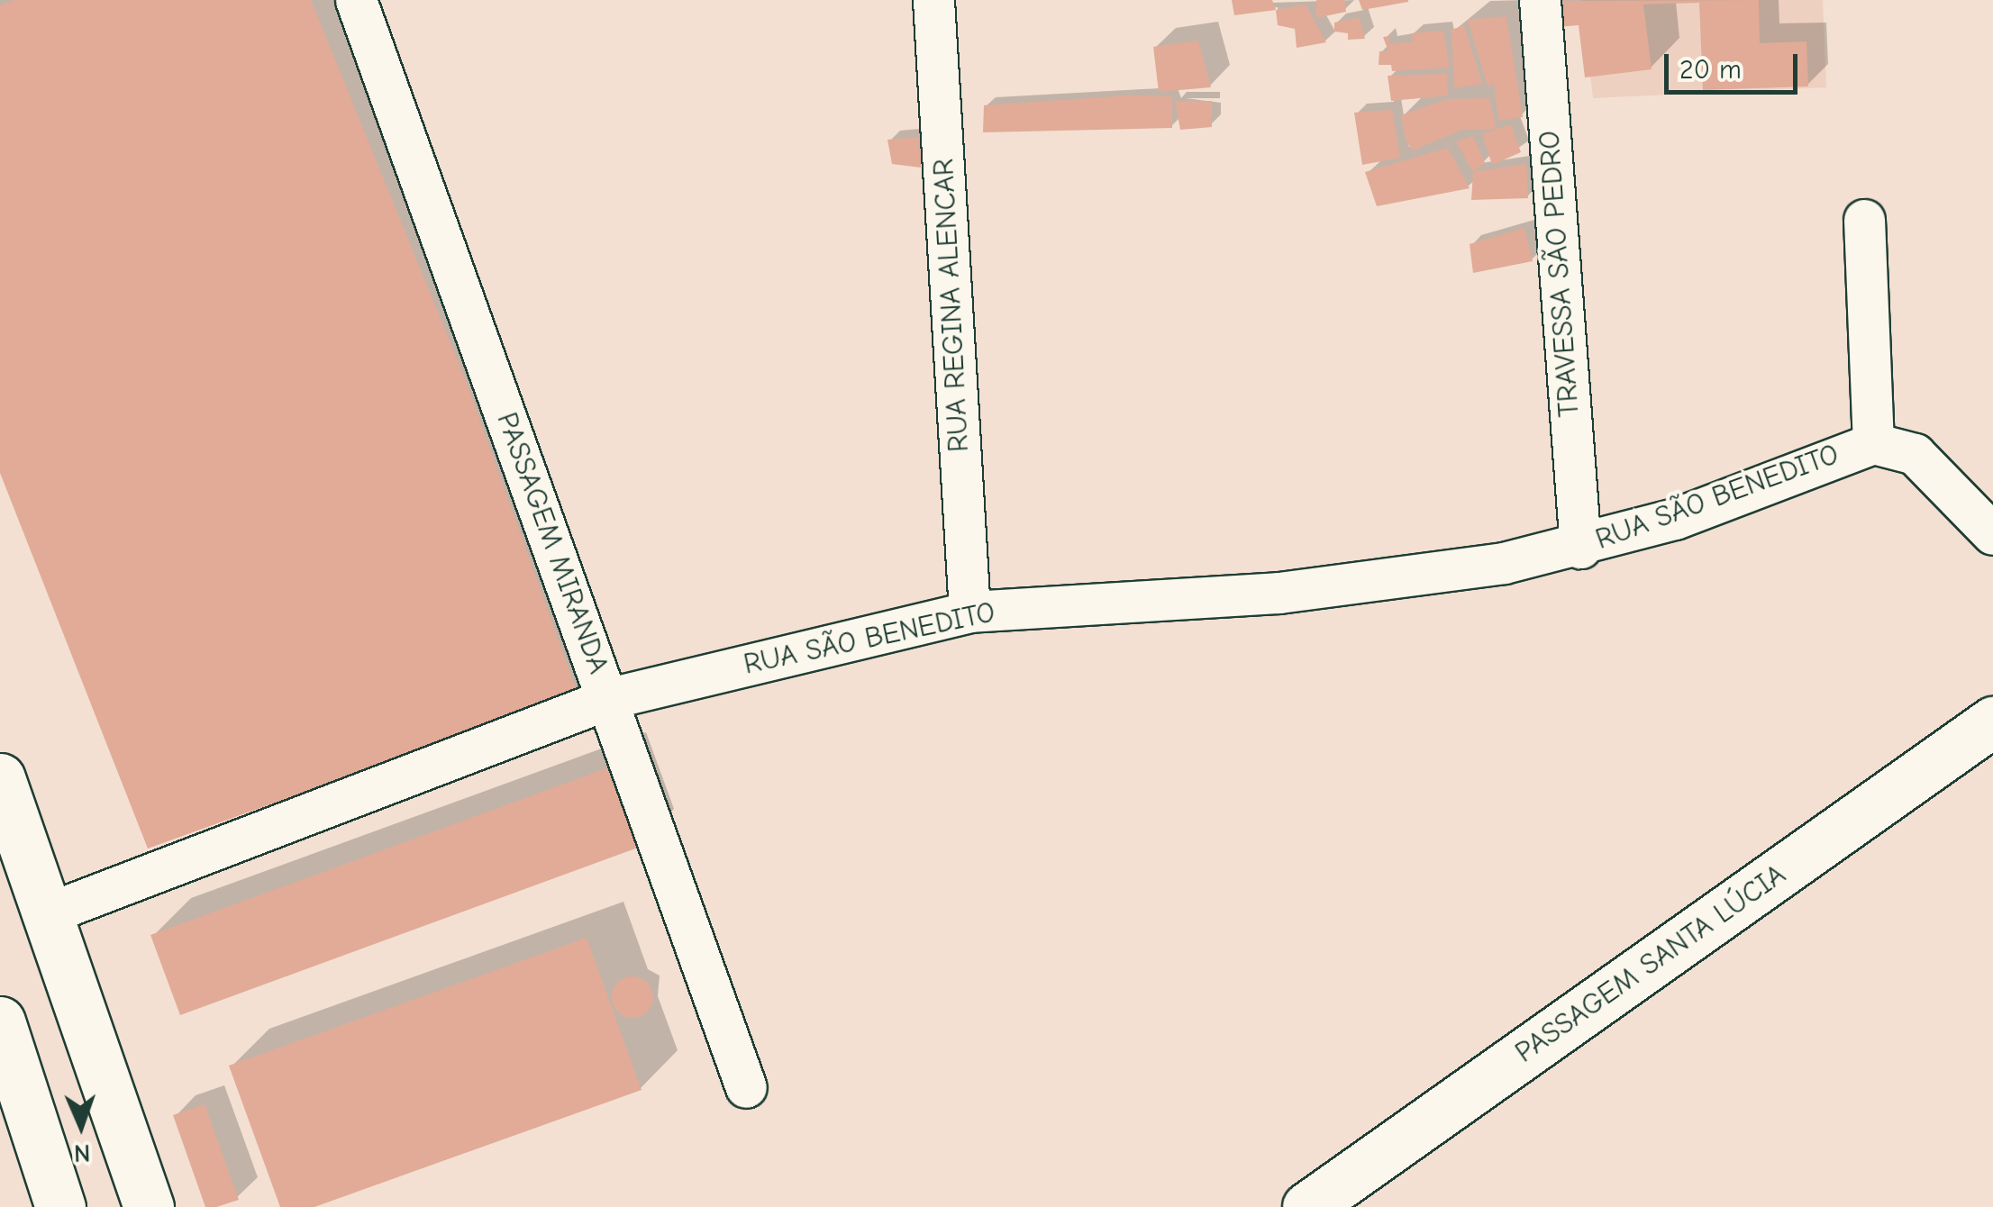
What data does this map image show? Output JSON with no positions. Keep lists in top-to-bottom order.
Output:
{
  "streets": {
    "street": [
      "TRAVESSA SÃO PEDRO",
      "RUA REGINA ALENCAR",
      "RUA SÃO BENEDITO",
      "PASSAGEM MIRANDA",
      "PASSAGEM SANTA LÚCIA"
    ]
  },
  "crossings": [
    ["TRAVESSA SÃO PEDRO", "RUA SÃO BENEDITO"],
    ["RUA REGINA ALENCAR", "RUA SÃO BENEDITO"],
    ["RUA SÃO BENEDITO", "PASSAGEM MIRANDA"]
  ],
  "scale_bar": "20 m",
  "north": "bottom"
}
